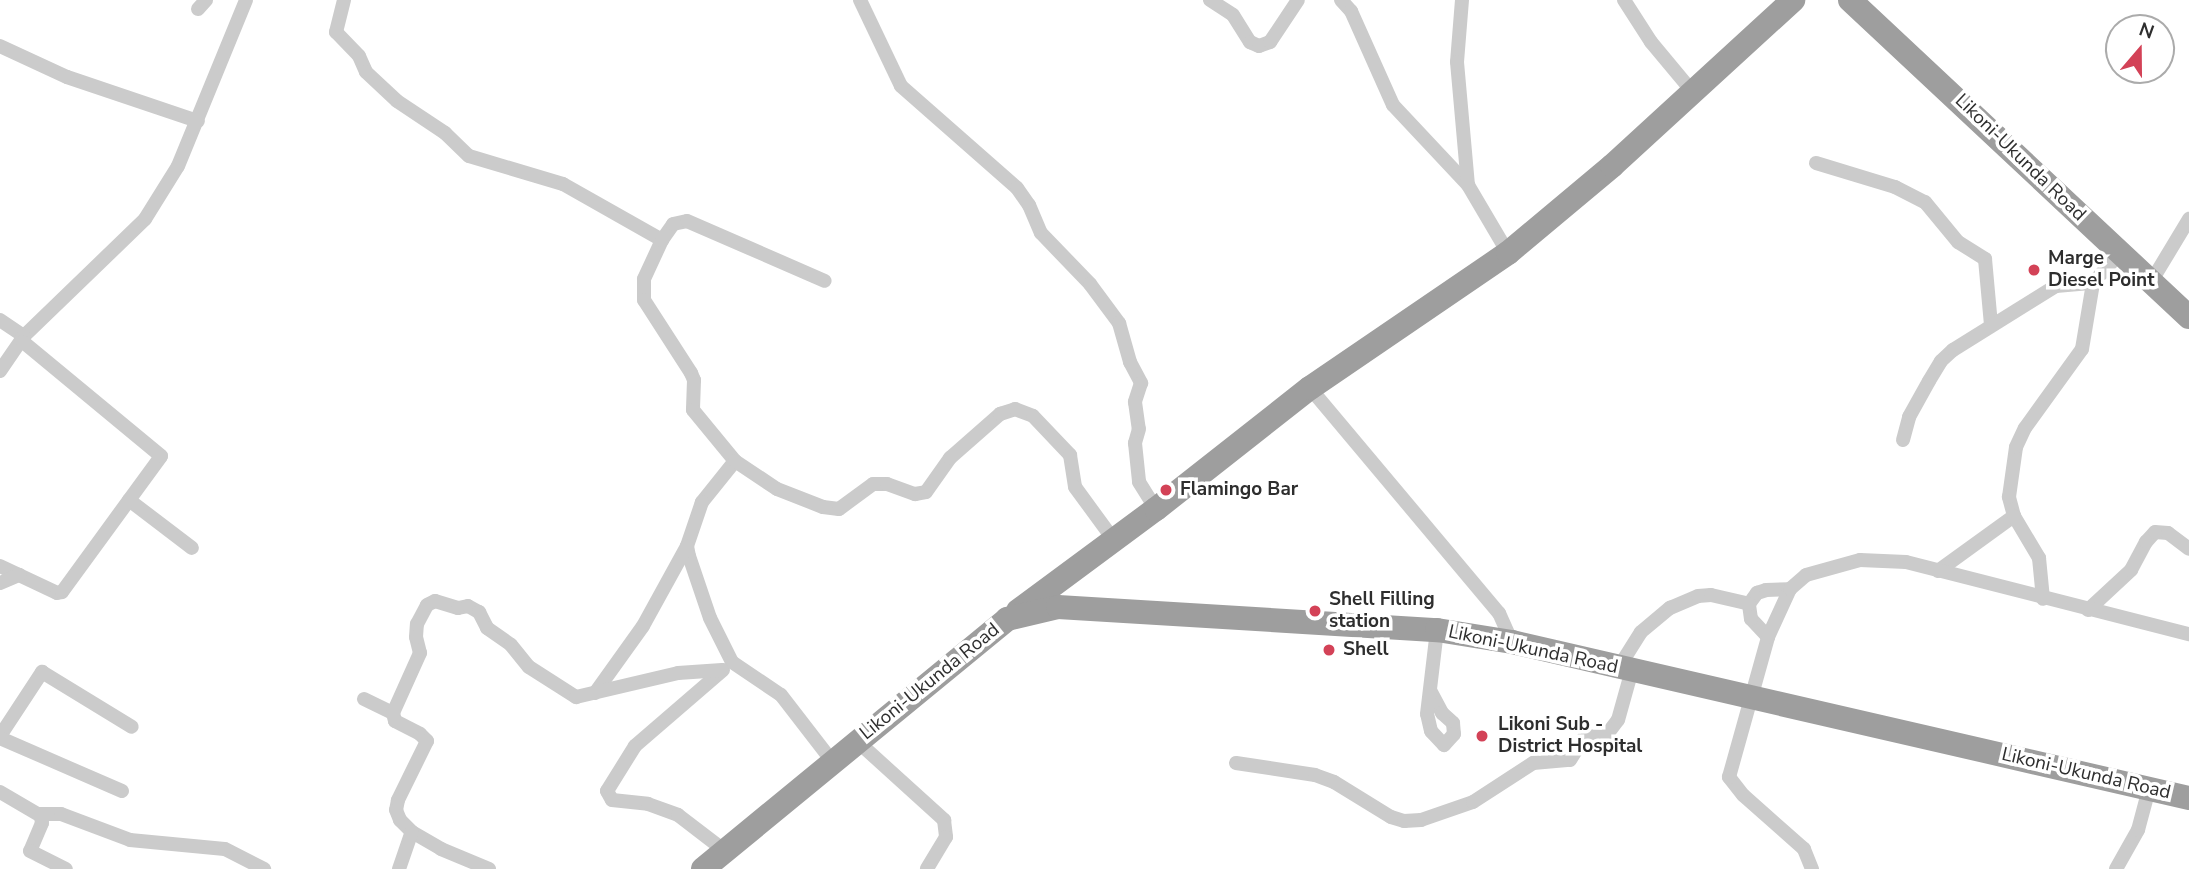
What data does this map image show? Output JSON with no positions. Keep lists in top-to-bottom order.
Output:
{
  "streets": {
    "highway": ["Likoni-Ukunda Road"]
  },
  "places": [
    "Marge Diesel Point",
    "Flamingo Bar",
    "Shell Filling station",
    "Shell",
    "Likoni Sub - District Hospital"
  ],
  "north": "top"
}
